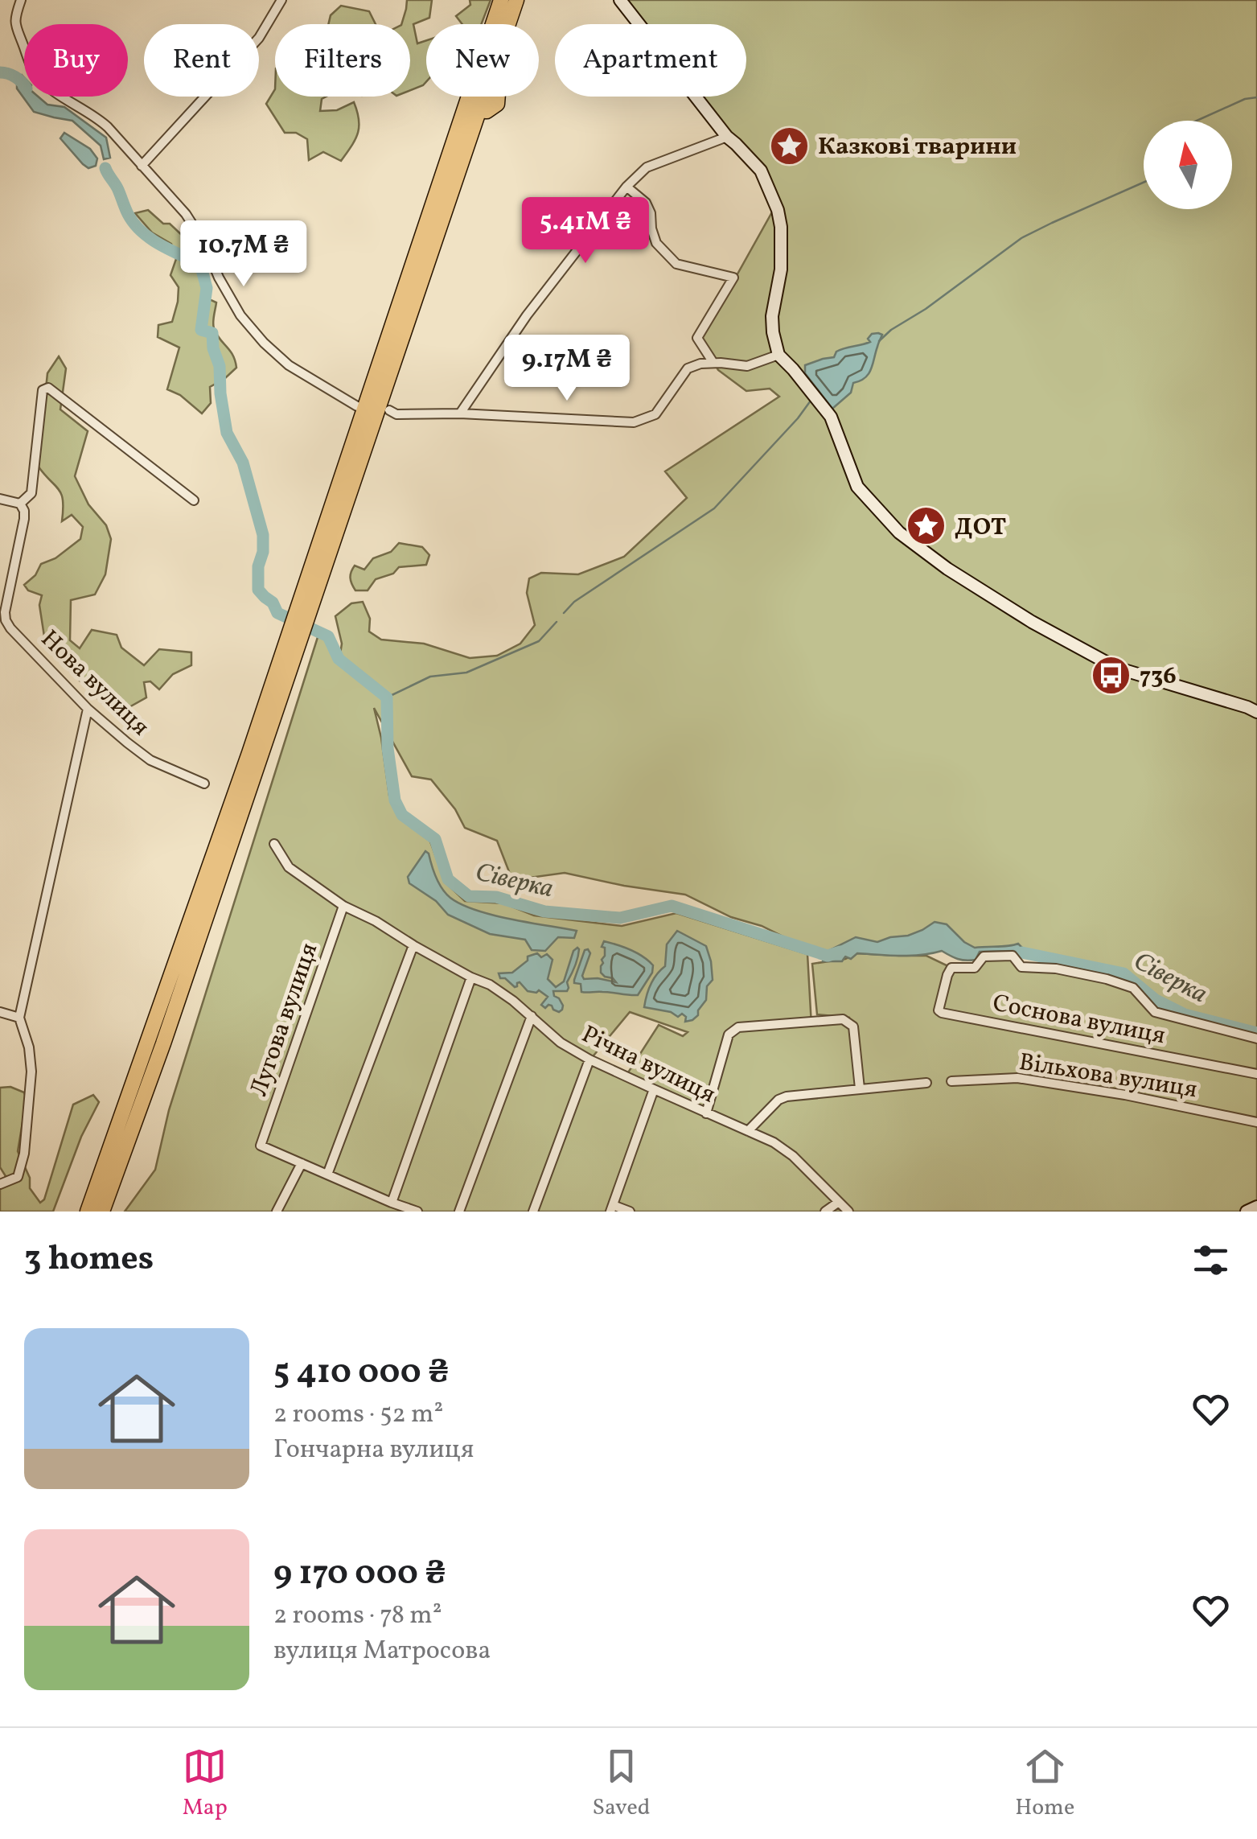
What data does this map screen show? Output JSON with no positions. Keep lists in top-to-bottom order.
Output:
{
  "streets": {
    "street": [
      "Нова вулиця",
      "Соснова вулиця",
      "Лугова вулиця",
      "Річна вулиця",
      "Вільхова вулиця"
    ]
  },
  "crossings": [
    ["Лугова вулиця", "Річна вулиця"]
  ],
  "water": ["Сіверка"],
  "places": {
    "place": ["Казкові тварини", "ДОТ"],
    "bus stop": ["736"]
  },
  "north": "top",
  "page": {
    "chip": [
      "Buy",
      "Rent",
      "Filters",
      "New",
      "Apartment"
    ],
    "price": ["5.41M ₴", "10.7M ₴", "9.17M ₴"],
    "heading": "3 homes",
    "list": [
      {
        "name": "5 410 000 ₴",
        "note": "2 rooms · 52 m² · Гончарна вулиця"
      },
      {
        "name": "9 170 000 ₴",
        "note": "2 rooms · 78 m² · вулиця Матросова"
      }
    ],
    "tabs": ["Map", "Saved", "Home"]
  }
}
